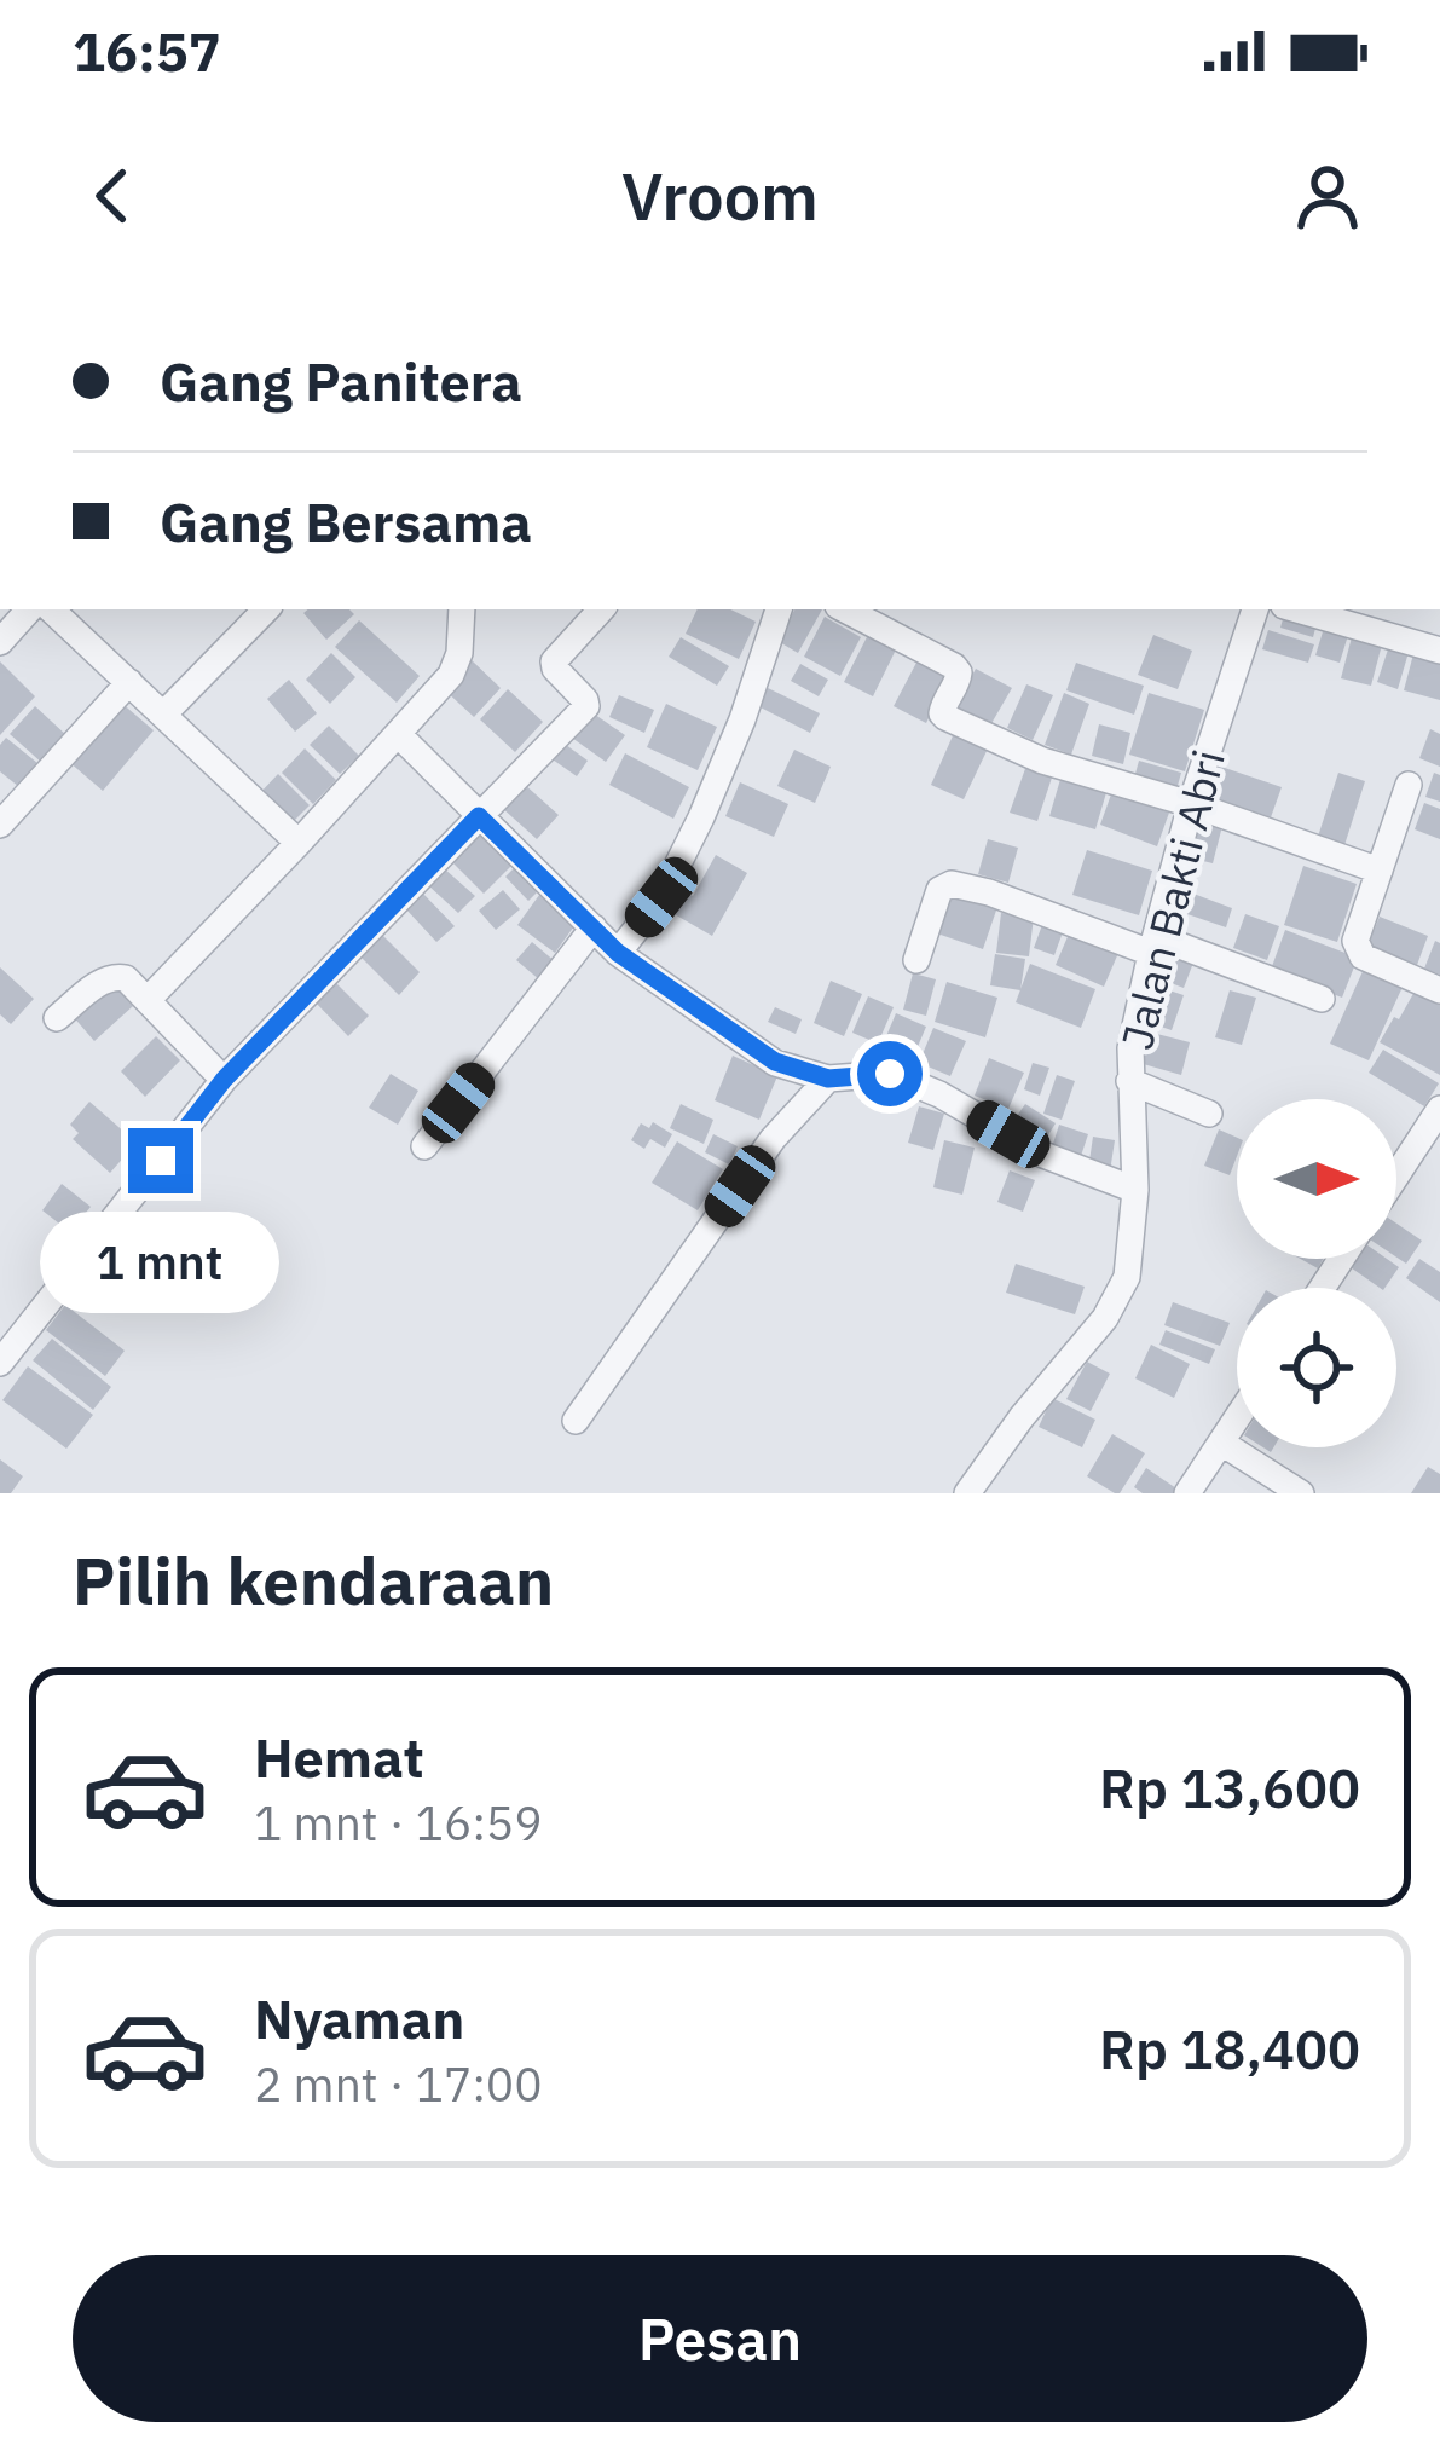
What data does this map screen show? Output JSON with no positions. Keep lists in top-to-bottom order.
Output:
{
  "streets": {
    "street": ["Jalan Bakti Abri"]
  },
  "north": "right",
  "page": {
    "status": "16:57",
    "header": "Vroom",
    "banner": ["Gang Panitera", "Gang Bersama"],
    "bubble": "1 mnt",
    "heading": "Pilih kendaraan",
    "list": [
      {
        "name": "Hemat",
        "note": "1 mnt · 16:59",
        "value": "Rp 13,600"
      },
      {
        "name": "Nyaman",
        "note": "2 mnt · 17:00",
        "value": "Rp 18,400"
      }
    ],
    "buttons": "Pesan"
  }
}
